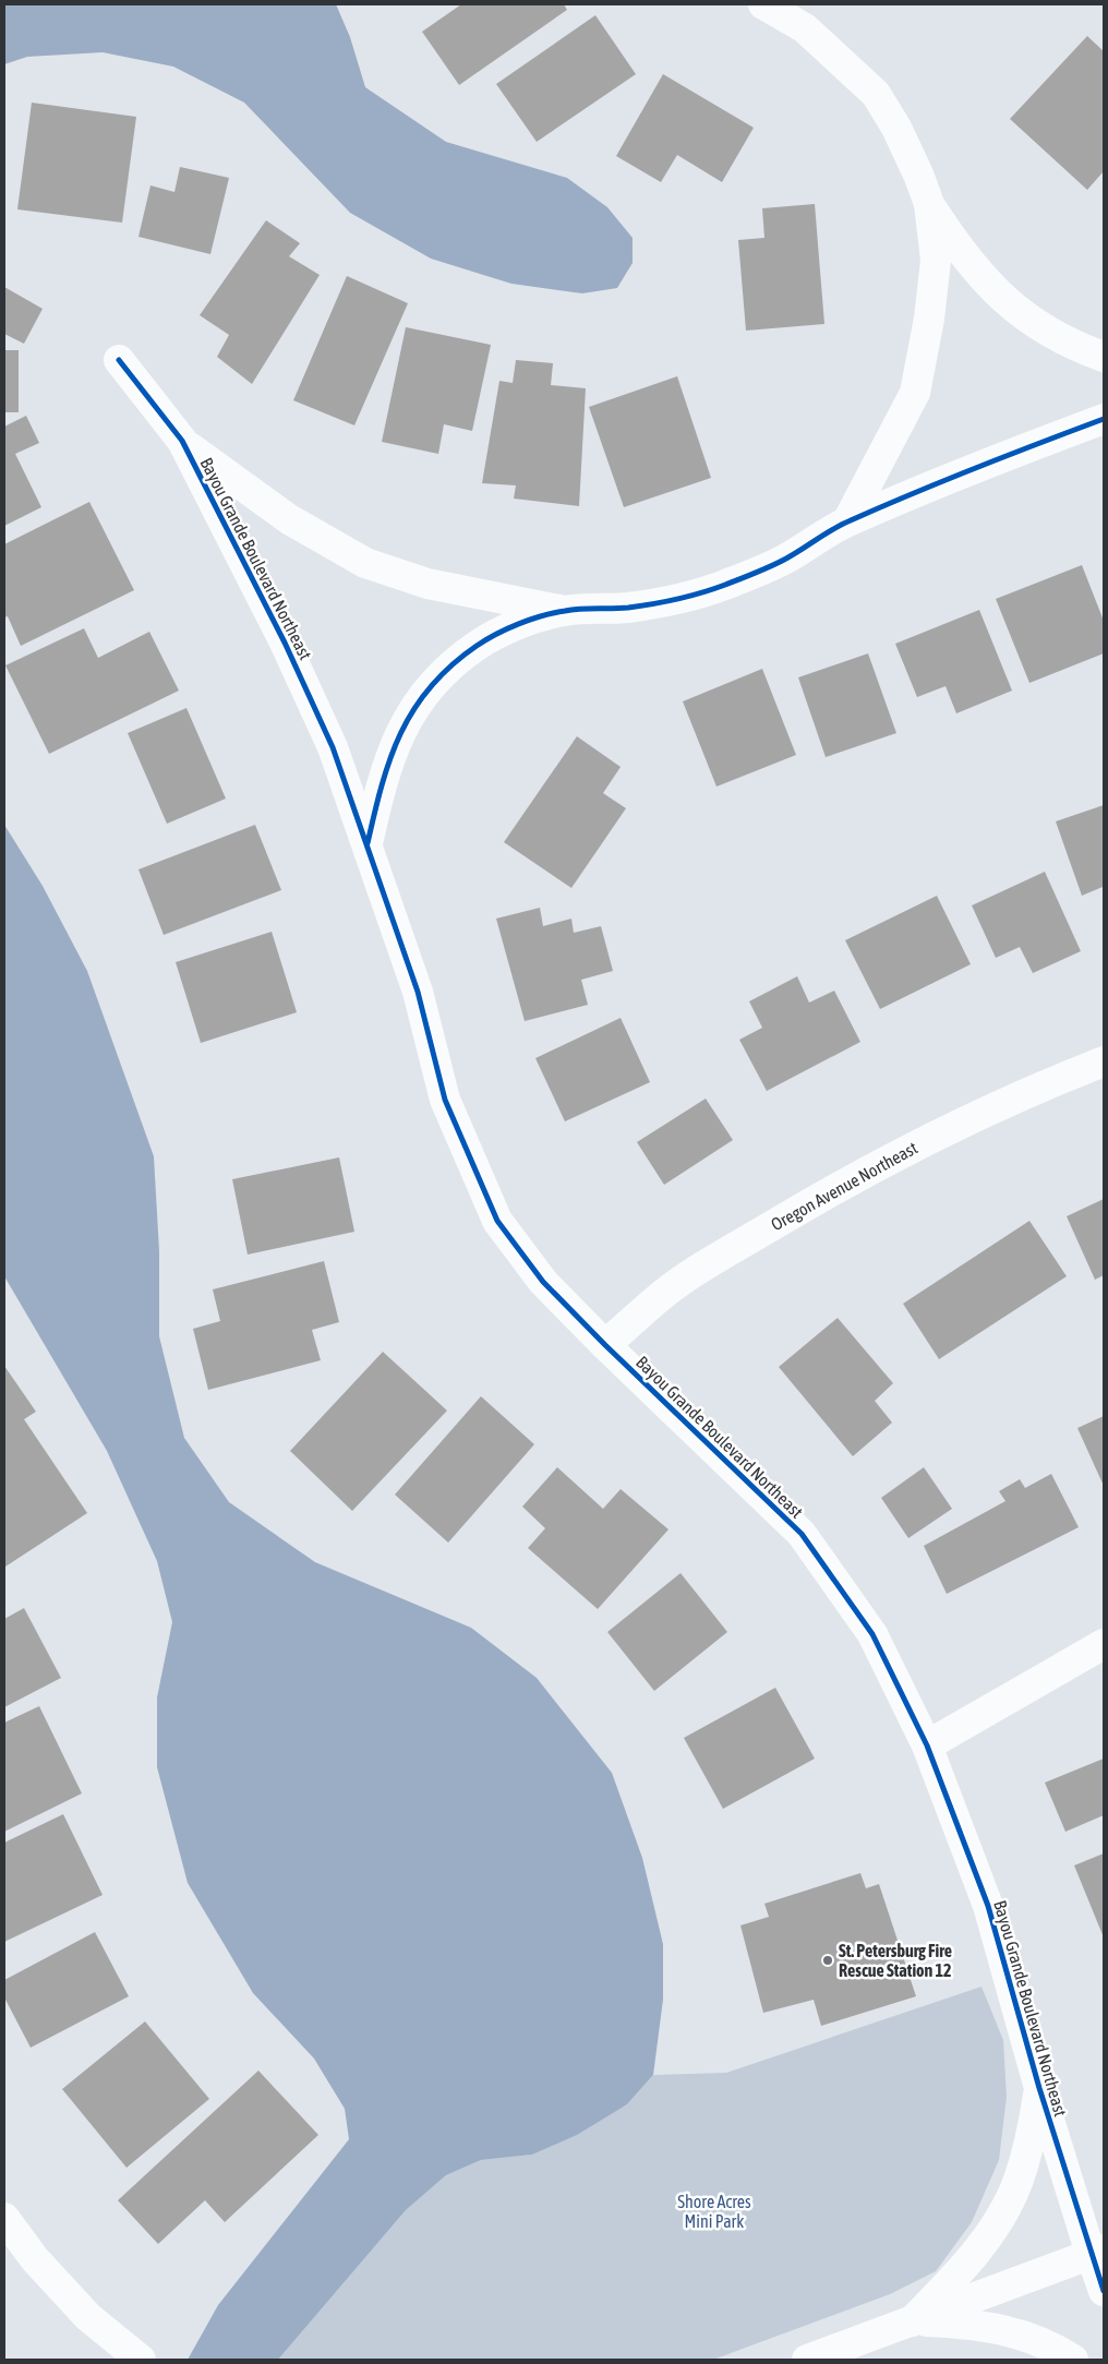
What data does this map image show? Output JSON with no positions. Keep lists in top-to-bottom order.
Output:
{
  "streets": {
    "street": ["Bayou Grande Boulevard Northeast", "Oregon Avenue Northeast"]
  },
  "crossings": [
    ["Bayou Grande Boulevard Northeast", "Oregon Avenue Northeast"]
  ],
  "parks": ["Shore Acres Mini Park"],
  "places": ["St. Petersburg Fire Rescue Station 12"]
}
